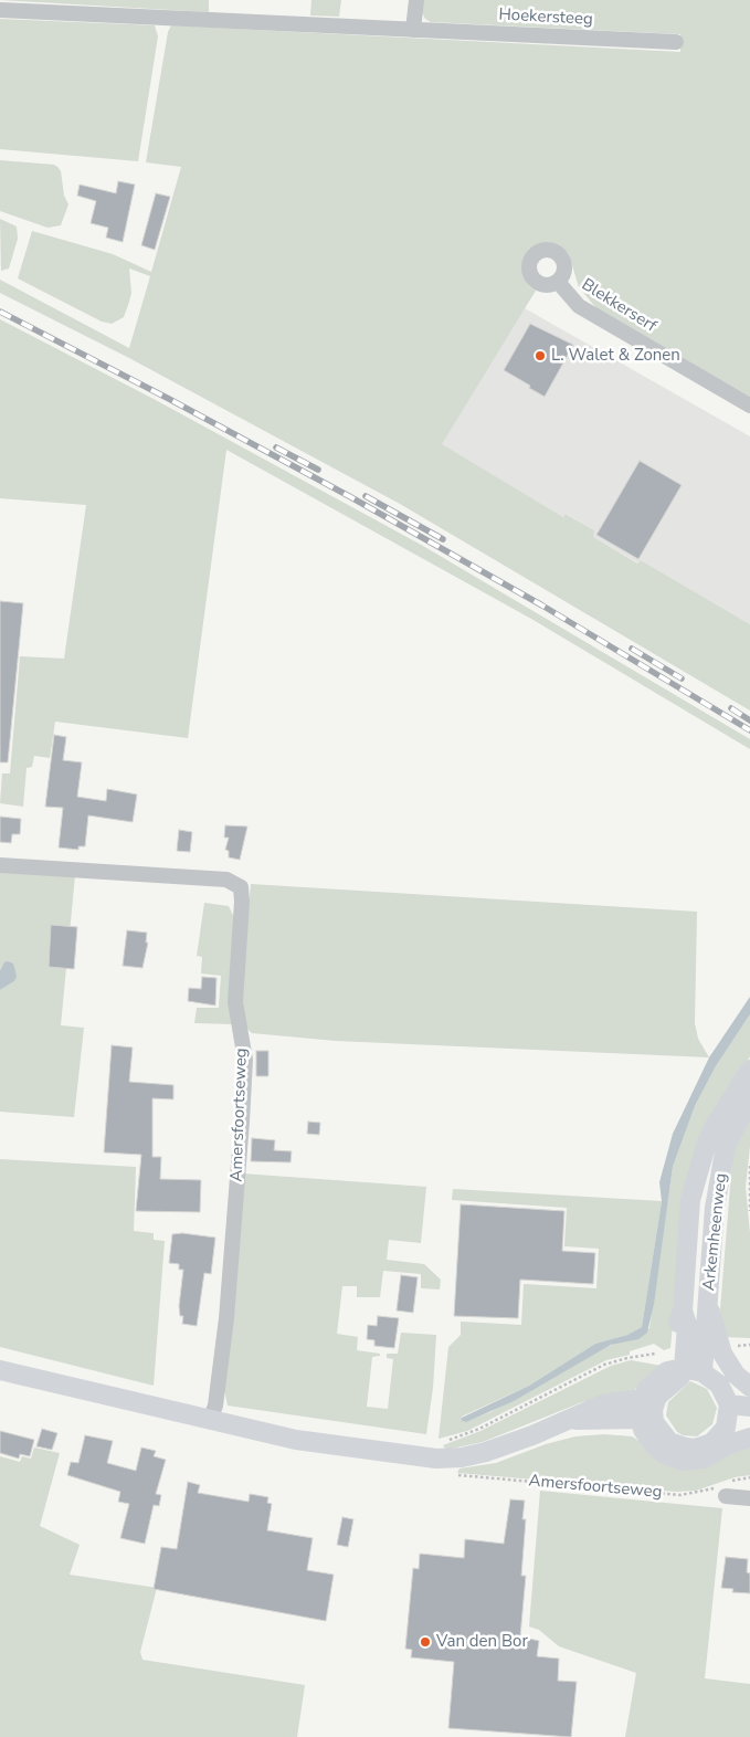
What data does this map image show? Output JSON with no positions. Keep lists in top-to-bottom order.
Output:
{
  "streets": {
    "main road": ["Arkemheenweg"],
    "street": ["Hoekersteeg", "Blekkerserf", "Amersfoortseweg"]
  },
  "places": ["L. Walet & Zonen", "Van den Bor"]
}
